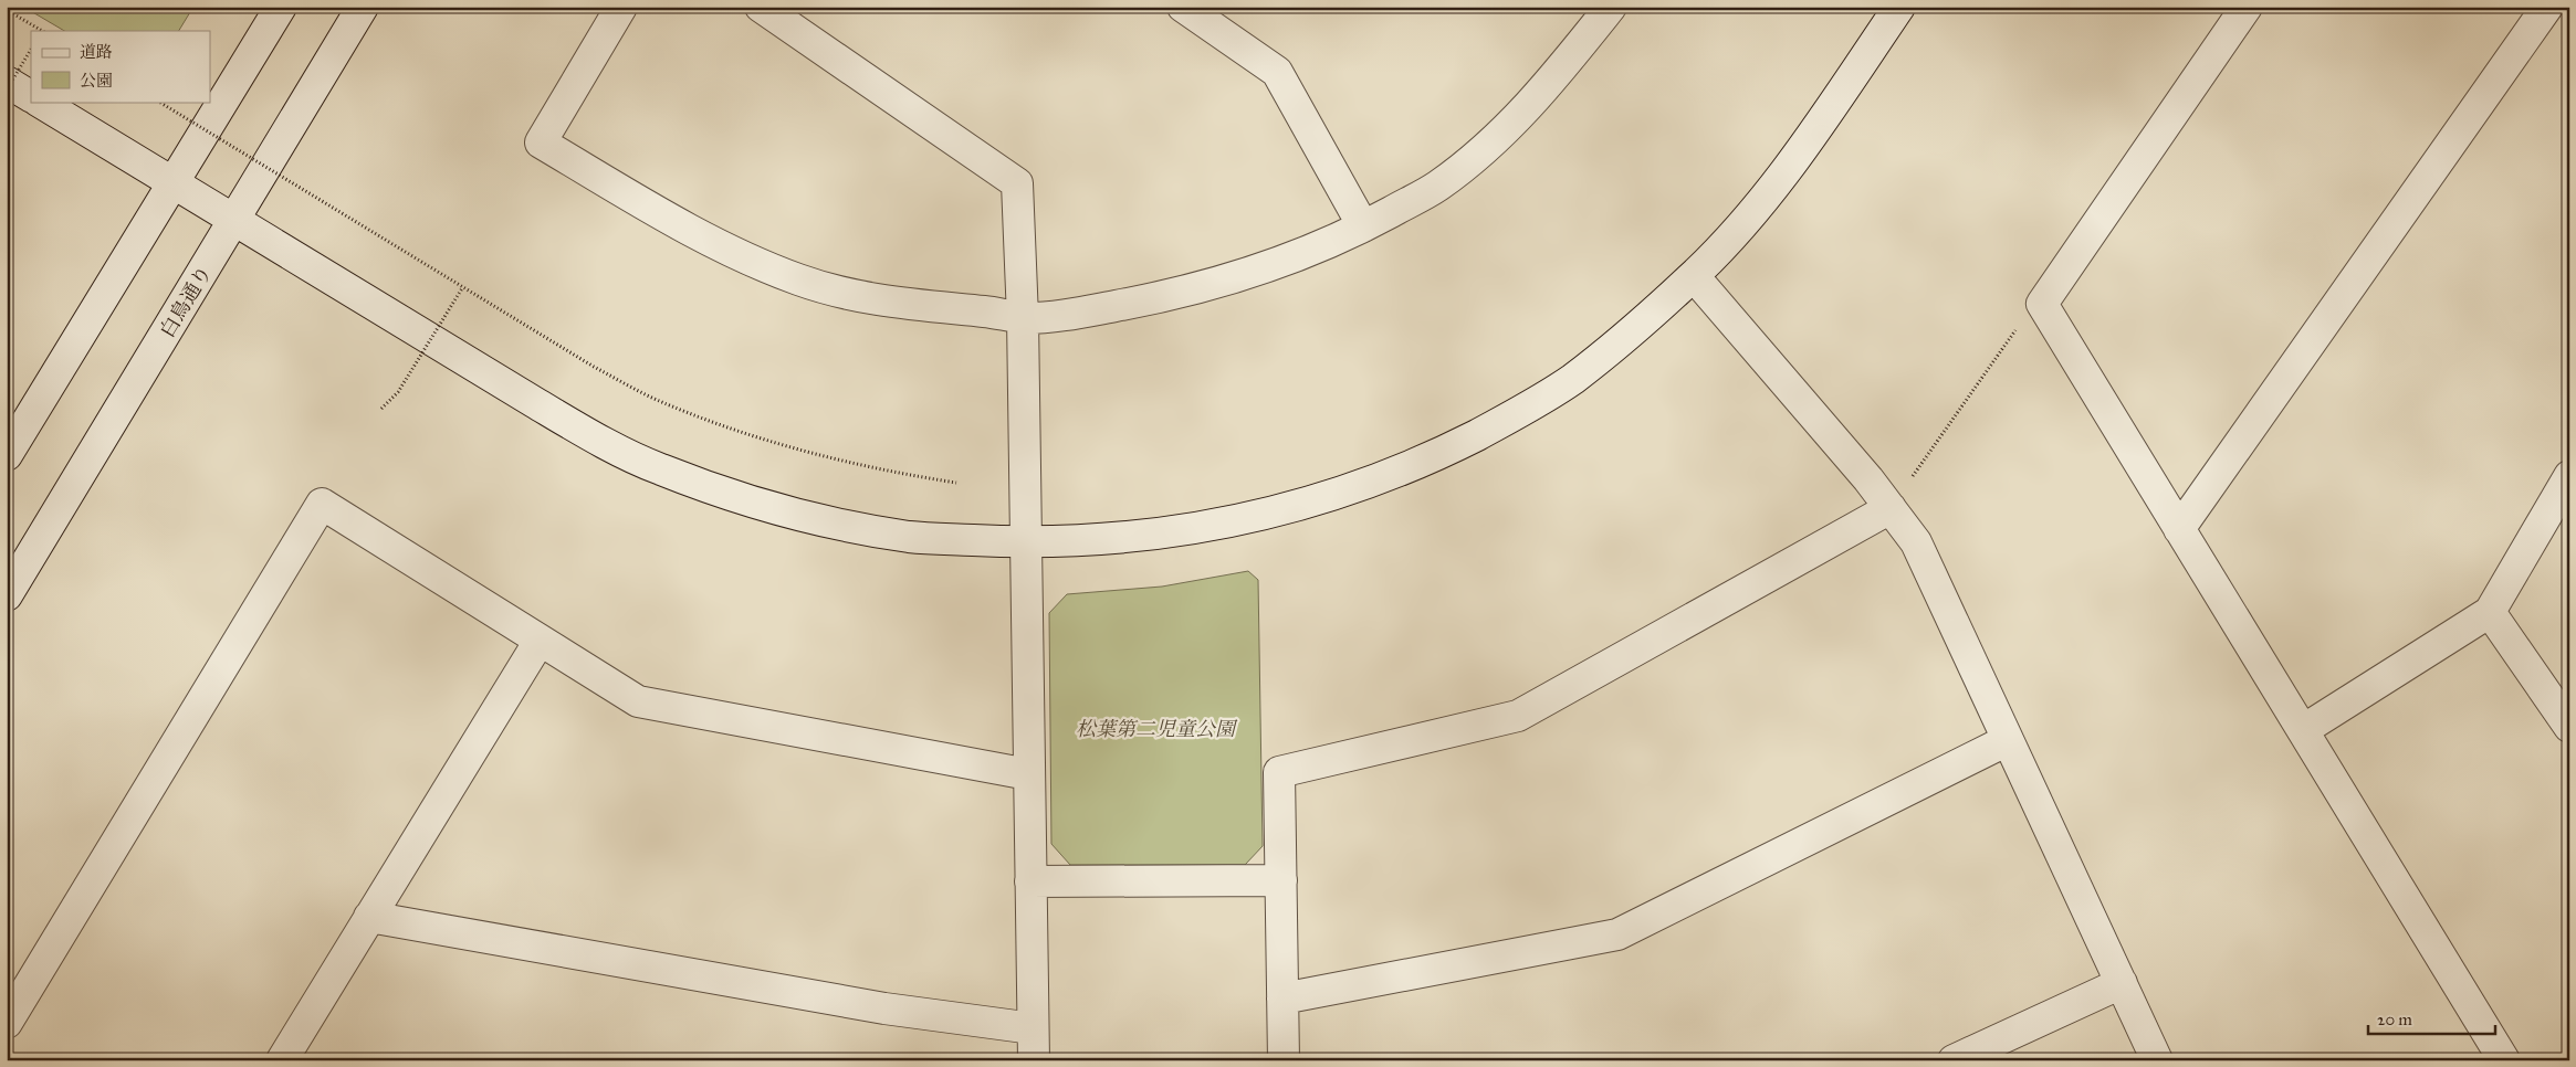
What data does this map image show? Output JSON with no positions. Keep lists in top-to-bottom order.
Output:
{
  "streets": {
    "street": ["白鳥通り"]
  },
  "parks": ["松葉第二児童公園"],
  "legend": ["道路", "公園"],
  "scale_bar": "20 m"
}
